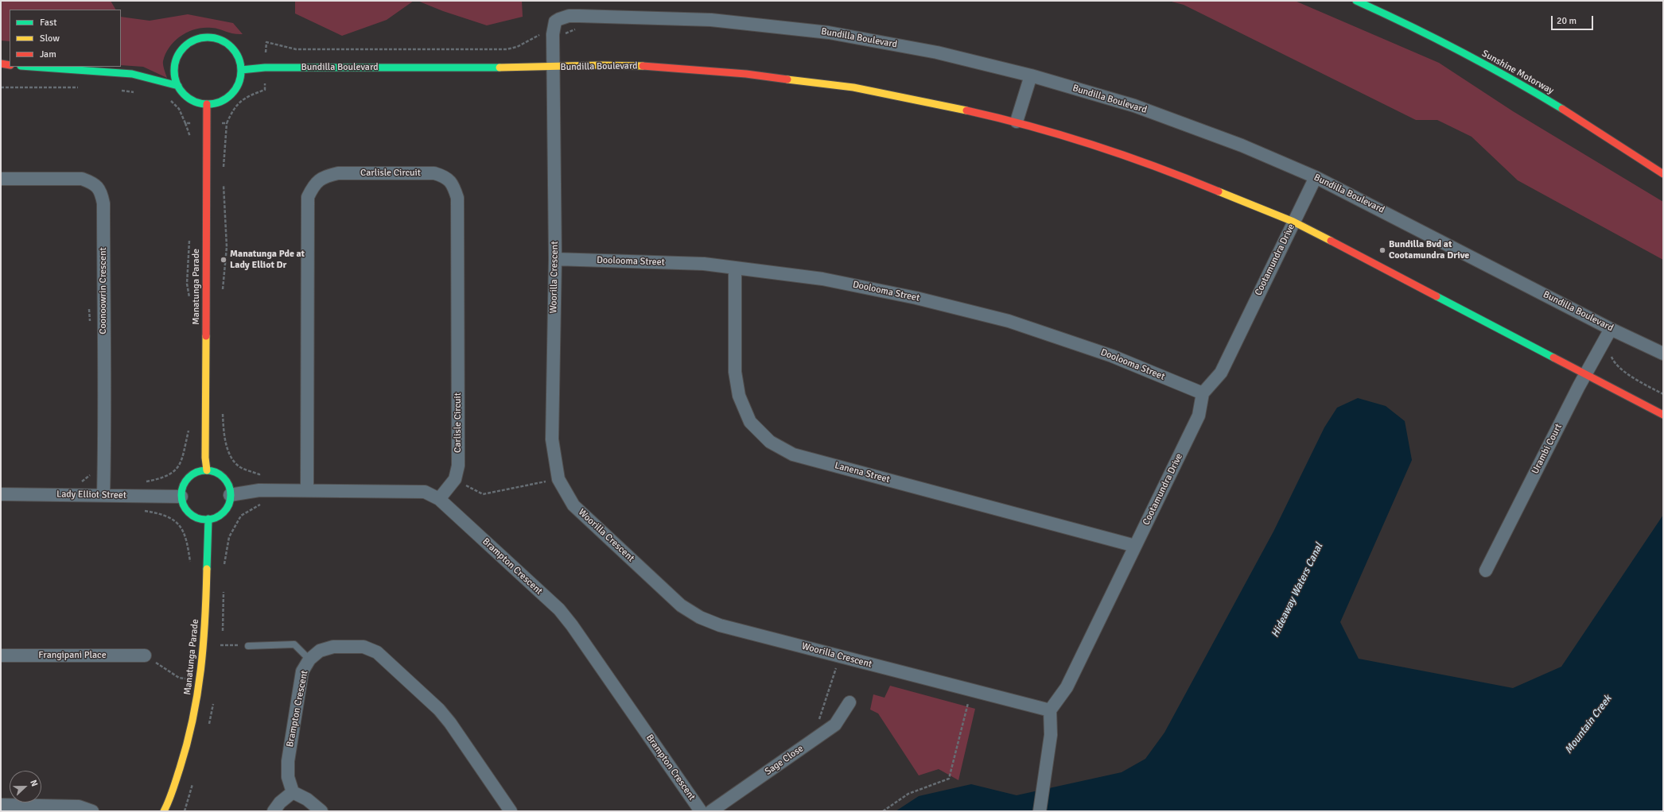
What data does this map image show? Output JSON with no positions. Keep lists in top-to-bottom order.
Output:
{
  "streets": {
    "main road": ["Bundilla Boulevard", "Sunshine Motorway", "Manatunga Parade"],
    "street": [
      "Carlisle Circuit",
      "Cootamundra Drive",
      "Doolooma Street",
      "Woorilla Crescent",
      "Coonoowrin Crescent",
      "Urambi Court",
      "Lanena Street",
      "Lady Elliot Street",
      "Brampton Crescent",
      "Frangipani Place",
      "Sage Close"
    ]
  },
  "crossings": [
    ["Bundilla Boulevard", "Cootamundra Drive"],
    ["Bundilla Boulevard", "Woorilla Crescent"],
    ["Bundilla Boulevard", "Manatunga Parade"],
    ["Bundilla Boulevard", "Urambi Court"],
    ["Carlisle Circuit", "Brampton Crescent"],
    ["Cootamundra Drive", "Doolooma Street"],
    ["Cootamundra Drive", "Woorilla Crescent"],
    ["Cootamundra Drive", "Lanena Street"],
    ["Doolooma Street", "Woorilla Crescent"],
    ["Doolooma Street", "Lanena Street"],
    ["Manatunga Parade", "Lady Elliot Street"],
    ["Manatunga Parade", "Brampton Crescent"],
    ["Coonoowrin Crescent", "Lady Elliot Street"],
    ["Lady Elliot Street", "Brampton Crescent"]
  ],
  "water": ["Hideaway Waters Canal", "Mountain Creek"],
  "places": ["Bundilla Bvd at Cootamundra Drive", "Manatunga Pde at Lady Elliot Dr"],
  "legend": ["Fast", "Slow", "Jam"],
  "scale_bar": "20 m",
  "north": "right"
}
